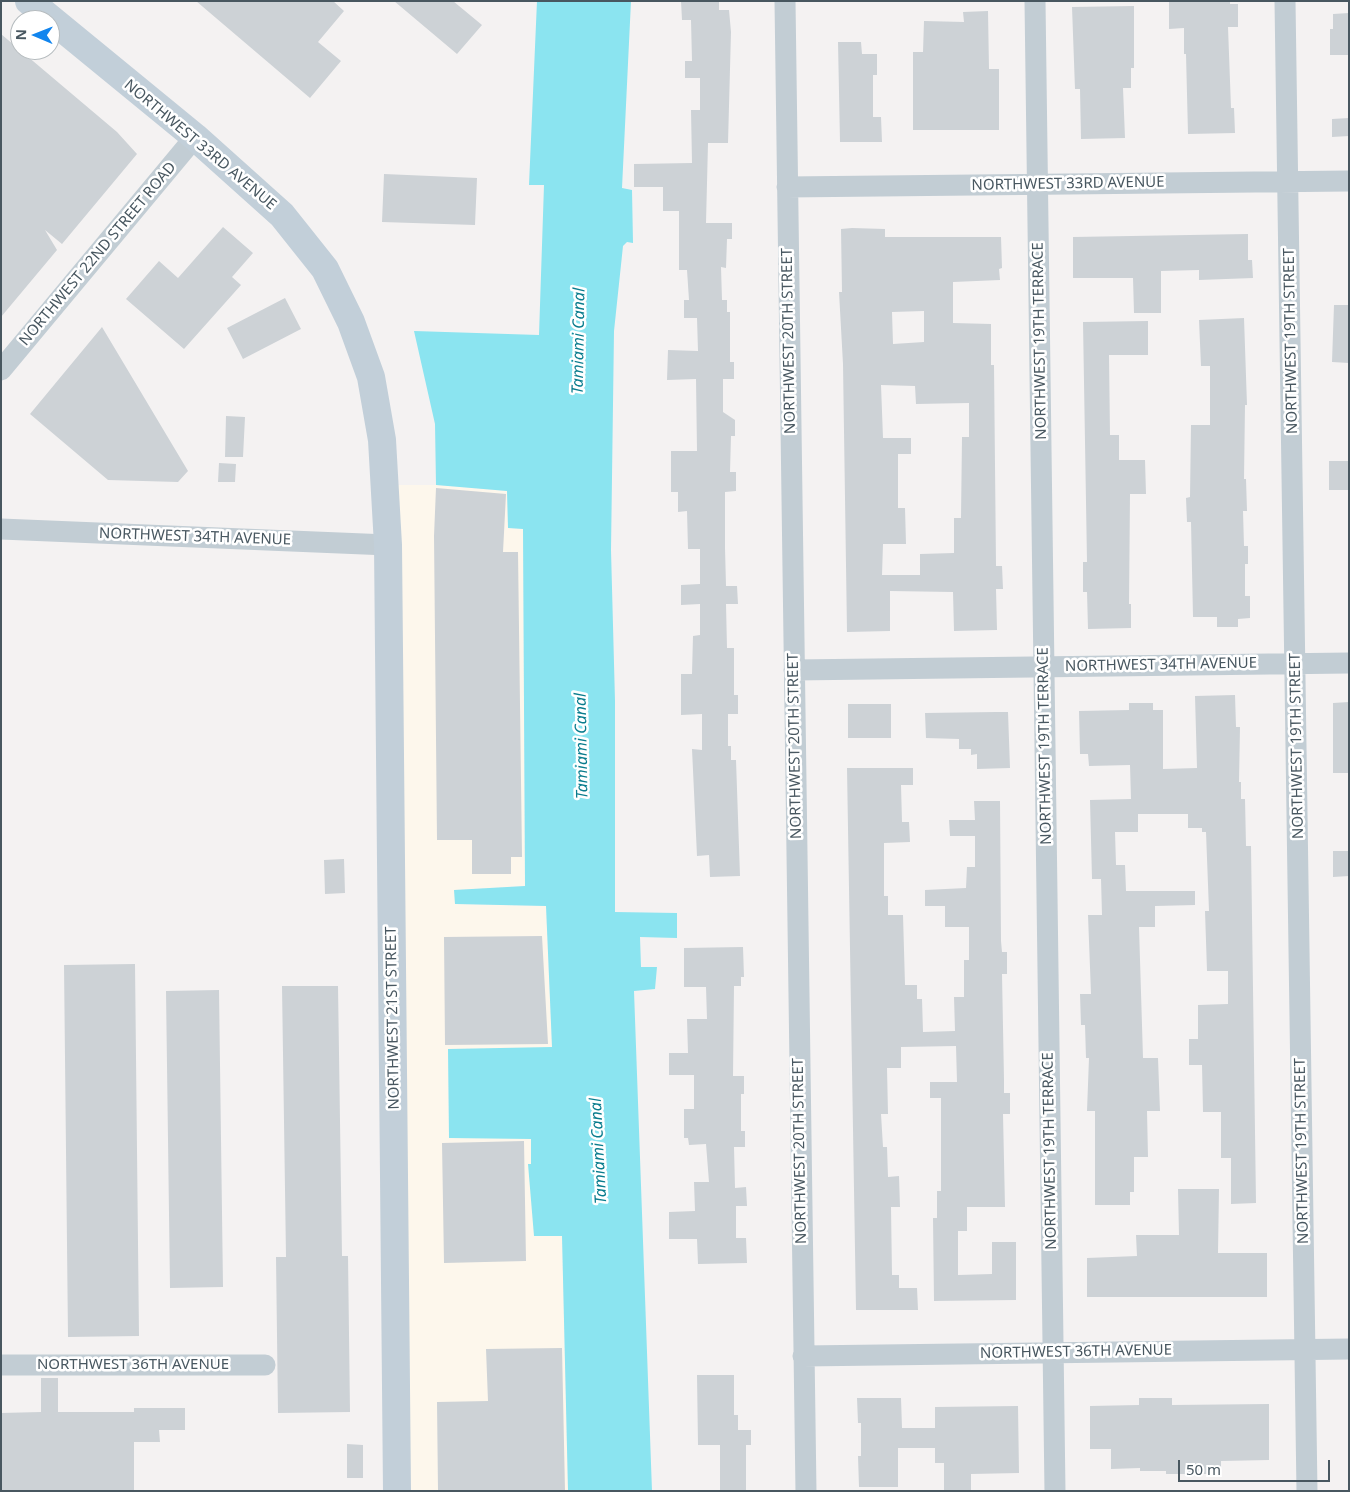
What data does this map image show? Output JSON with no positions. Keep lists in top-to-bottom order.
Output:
{
  "streets": {
    "street": [
      "NORTHWEST 33RD AVENUE",
      "NORTHWEST 22ND STREET ROAD",
      "NORTHWEST 20TH STREET",
      "NORTHWEST 19TH TERRACE",
      "NORTHWEST 19TH STREET",
      "NORTHWEST 34TH AVENUE",
      "NORTHWEST 21ST STREET",
      "NORTHWEST 36TH AVENUE"
    ]
  },
  "crossings": [
    ["NORTHWEST 33RD AVENUE", "NORTHWEST 22ND STREET ROAD"],
    ["NORTHWEST 33RD AVENUE", "NORTHWEST 20TH STREET"],
    ["NORTHWEST 33RD AVENUE", "NORTHWEST 19TH TERRACE"],
    ["NORTHWEST 33RD AVENUE", "NORTHWEST 19TH STREET"],
    ["NORTHWEST 33RD AVENUE", "NORTHWEST 34TH AVENUE"],
    ["NORTHWEST 33RD AVENUE", "NORTHWEST 21ST STREET"],
    ["NORTHWEST 20TH STREET", "NORTHWEST 34TH AVENUE"],
    ["NORTHWEST 20TH STREET", "NORTHWEST 36TH AVENUE"],
    ["NORTHWEST 19TH TERRACE", "NORTHWEST 34TH AVENUE"],
    ["NORTHWEST 19TH TERRACE", "NORTHWEST 36TH AVENUE"],
    ["NORTHWEST 19TH STREET", "NORTHWEST 34TH AVENUE"],
    ["NORTHWEST 19TH STREET", "NORTHWEST 36TH AVENUE"],
    ["NORTHWEST 34TH AVENUE", "NORTHWEST 21ST STREET"]
  ],
  "water": ["Tamiami Canal"],
  "scale_bar": "50 m",
  "north": "left"
}
